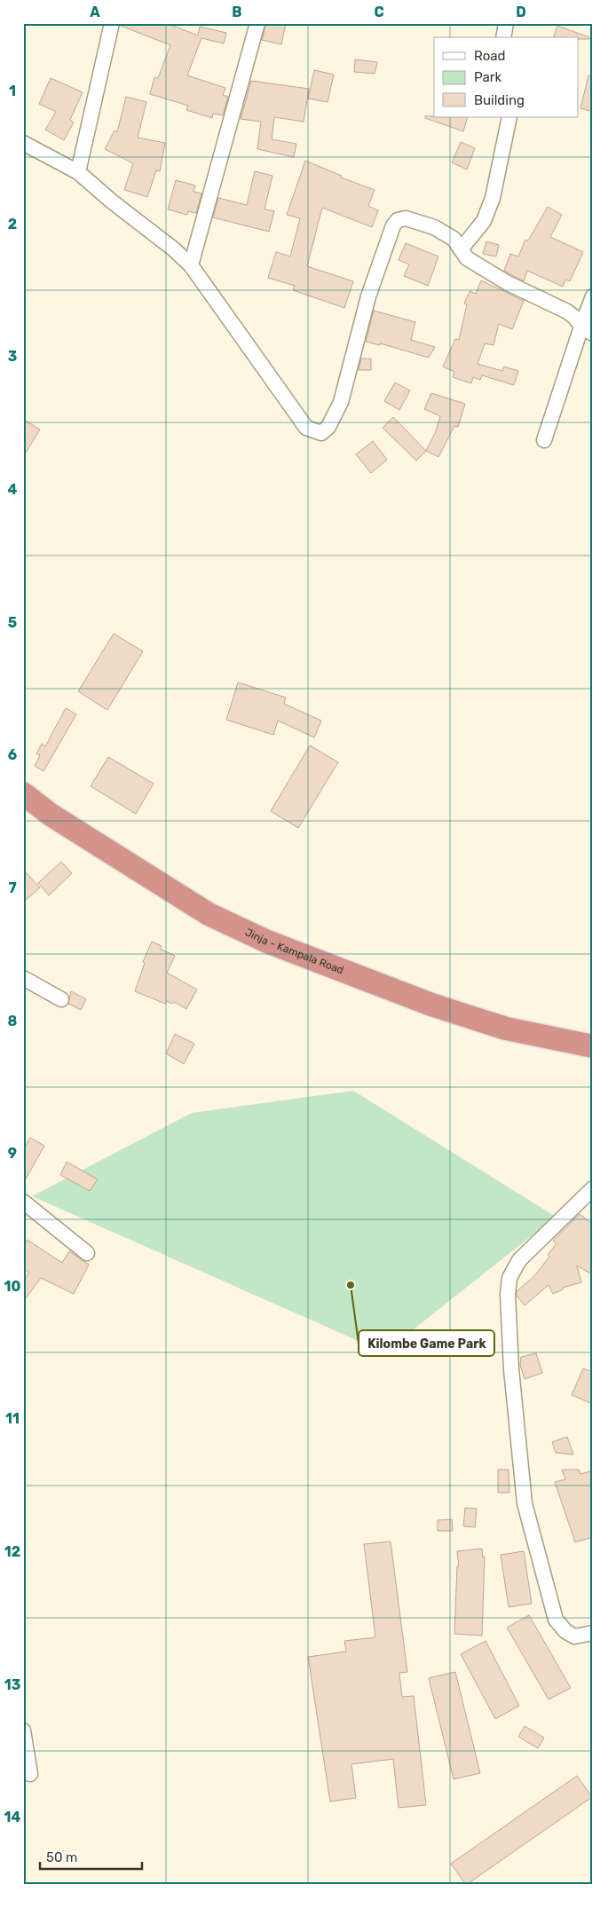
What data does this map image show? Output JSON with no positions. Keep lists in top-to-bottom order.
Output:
{
  "streets": {
    "highway": ["Jinja - Kampala Road"]
  },
  "places": ["Kilombe Game Park"],
  "legend": ["Road", "Park", "Building"],
  "scale_bar": "50 m",
  "grid": {
    "columns": [
      "A",
      "B",
      "C",
      "D"
    ],
    "rows": [
      "1",
      "2",
      "3",
      "4",
      "5",
      "6",
      "7",
      "8",
      "9",
      "10",
      "11",
      "12",
      "13",
      "14"
    ]
  }
}
